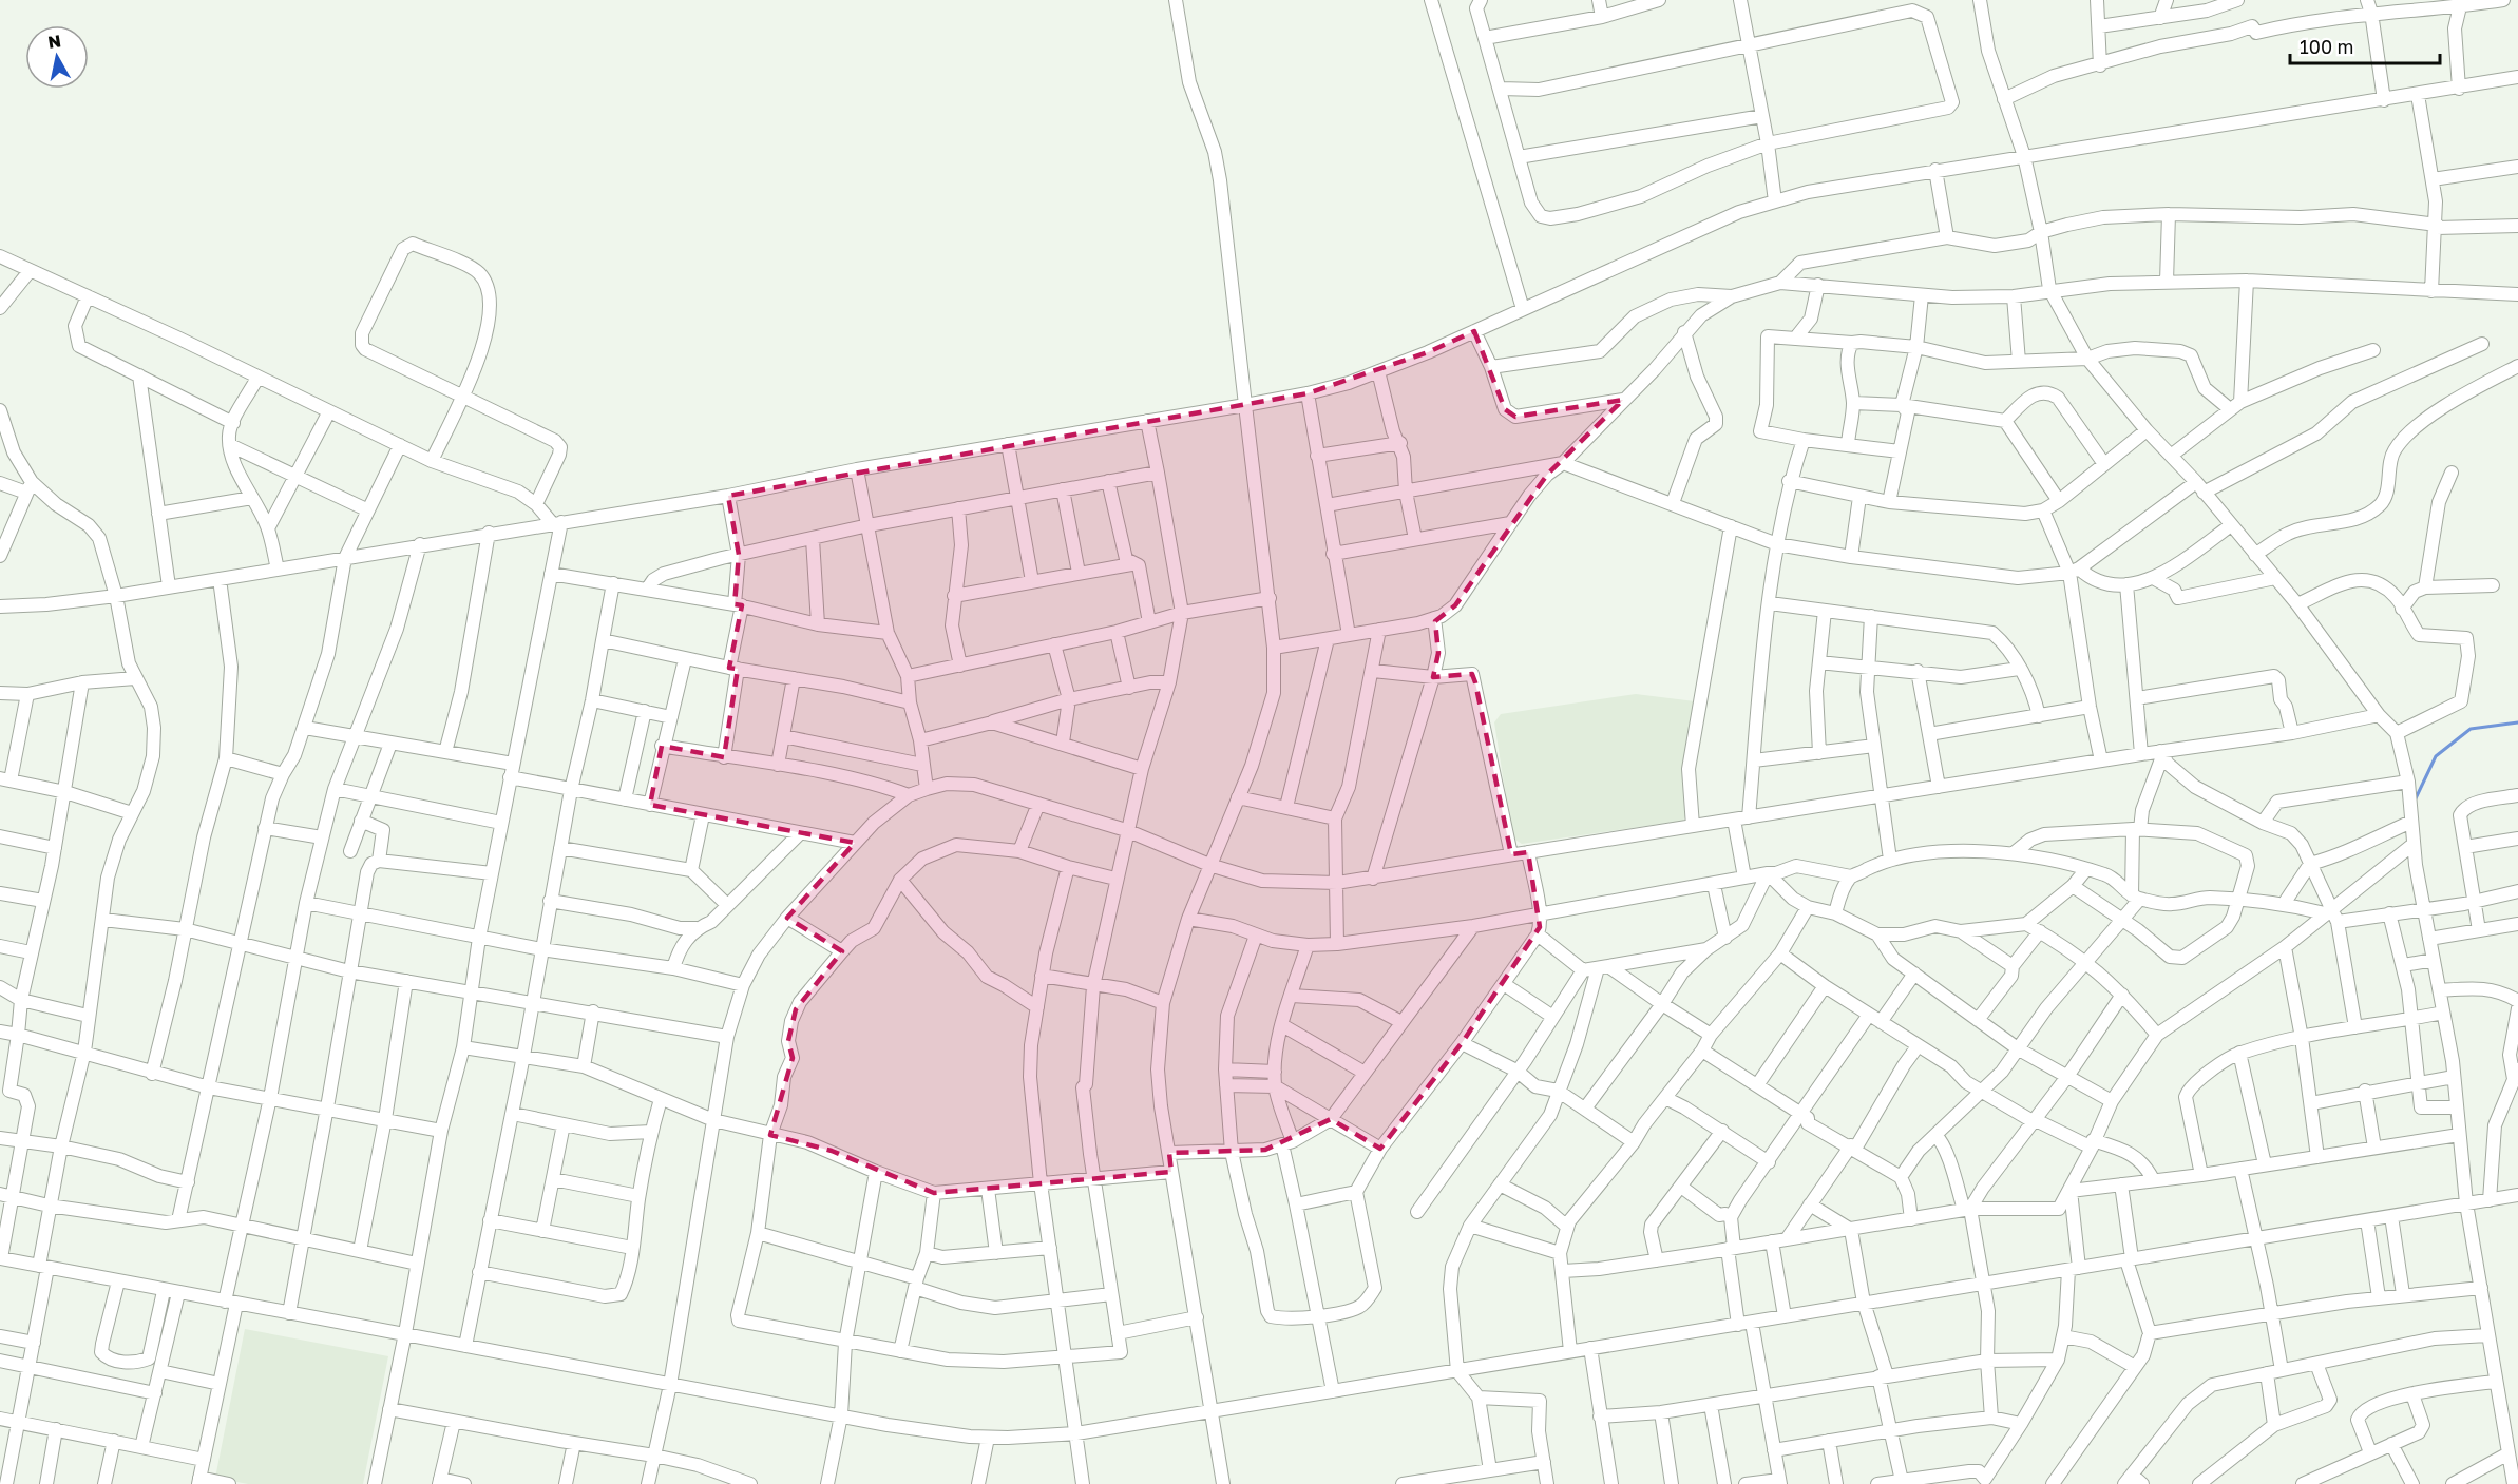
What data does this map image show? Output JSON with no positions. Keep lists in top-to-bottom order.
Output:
{
  "scale_bar": "100 m",
  "north": "top"
}
